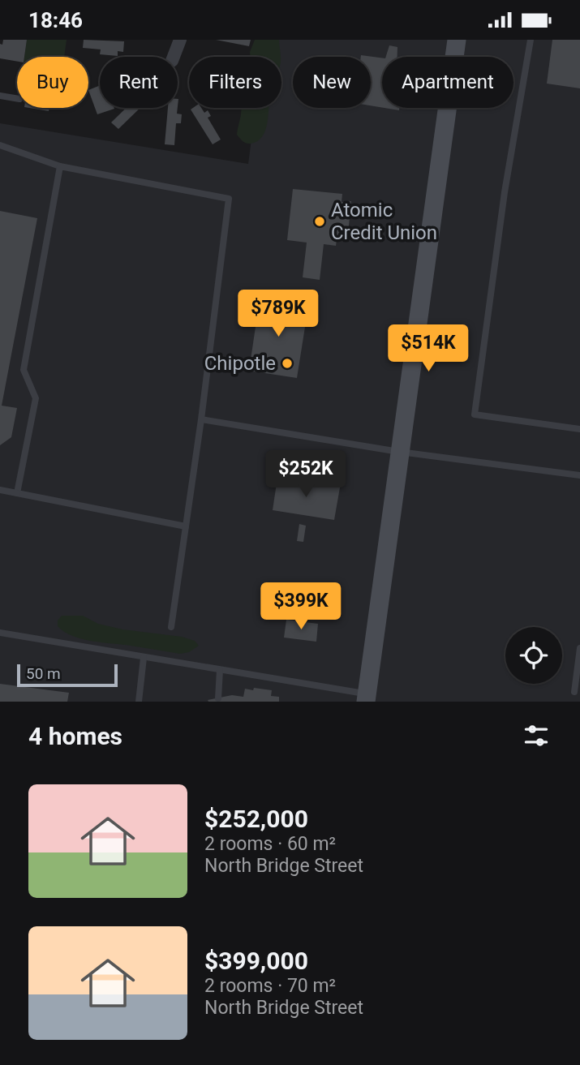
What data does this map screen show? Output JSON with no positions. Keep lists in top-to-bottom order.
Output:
{
  "places": ["Atomic Credit Union", "Chipotle"],
  "scale_bar": "50 m",
  "page": {
    "status": "18:46",
    "chip": [
      "Buy",
      "Rent",
      "Filters",
      "New",
      "Apartment"
    ],
    "price": [
      "$789K",
      "$514K",
      "$252K",
      "$399K"
    ],
    "scale": "50 m",
    "heading": "4 homes",
    "list": [
      {
        "name": "$252,000",
        "note": "2 rooms · 60 m² · North Bridge Street"
      },
      {
        "name": "$399,000",
        "note": "2 rooms · 70 m² · North Bridge Street"
      }
    ]
  }
}
